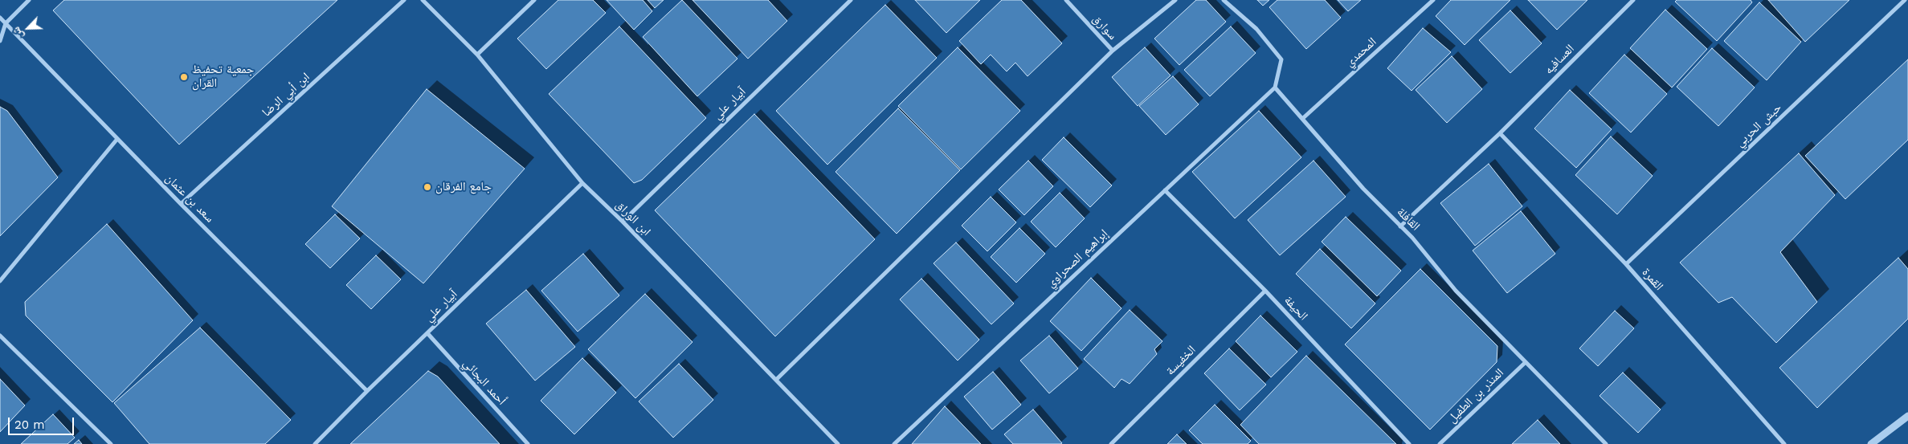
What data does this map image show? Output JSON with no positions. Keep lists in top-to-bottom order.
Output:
{
  "streets": {
    "street": [
      "سوارق",
      "المحمدي",
      "العسافيه",
      "ابن أبي الرضا",
      "آبيار علي",
      "حبش الحربي",
      "سعد بن عثمان",
      "ابن الوراق",
      "القافلة",
      "إبراهيم الصحراوي",
      "القمرة",
      "الحيفة",
      "الخفيسة",
      "أحمد البجائي",
      "المنذر بن الطفيل"
    ]
  },
  "crossings": [
    ["المحمدي", "القافلة"],
    ["العسافيه", "القافلة"],
    ["العسافيه", "القمرة"],
    ["ابن أبي الرضا", "سعد بن عثمان"],
    ["آبيار علي", "سعد بن عثمان"],
    ["آبيار علي", "ابن الوراق"],
    ["آبيار علي", "أحمد البجائي"],
    ["حبش الحربي", "القمرة"],
    ["القافلة", "إبراهيم الصحراوي"],
    ["القافلة", "المنذر بن الطفيل"],
    ["إبراهيم الصحراوي", "الحيفة"],
    ["الحيفة", "الخفيسة"]
  ],
  "places": ["جمعية تحفيظ القران", "جامع الفرقان"],
  "scale_bar": "20 m",
  "north": "bottom left"
}
